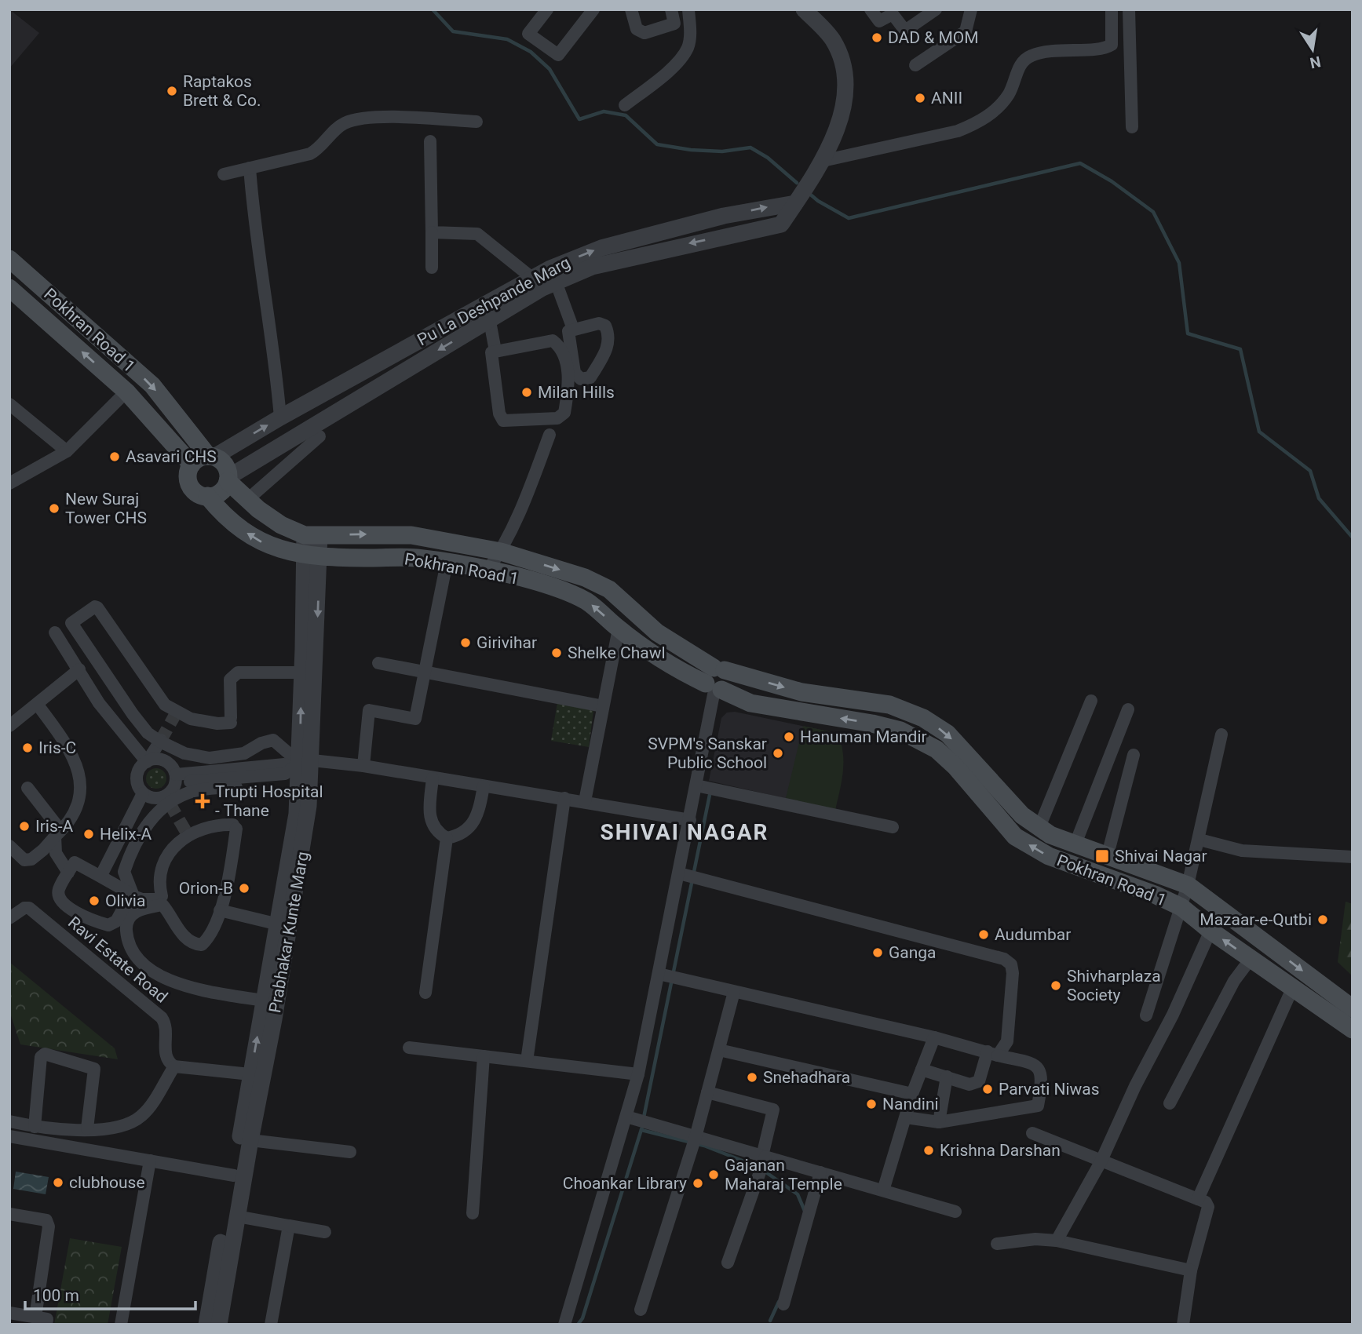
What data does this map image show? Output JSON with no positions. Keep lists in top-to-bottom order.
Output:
{
  "streets": {
    "main road": ["Pokhran Road 1"],
    "street": ["Pu La Deshpande Marg", "Prabhakar Kunte Marg", "Ravi Estate Road"]
  },
  "crossings": [
    ["Pu La Deshpande Marg", "Pokhran Road 1"],
    ["Pokhran Road 1", "Prabhakar Kunte Marg"]
  ],
  "districts": ["SHIVAI NAGAR"],
  "places": {
    "other": [
      "DAD & MOM",
      "Raptakos Brett & Co.",
      "ANII",
      "Milan Hills",
      "Asavari CHS",
      "New Suraj Tower CHS",
      "Girivihar",
      "Shelke Chawl",
      "Hanuman Mandir",
      "Iris-C",
      "SVPM's Sanskar Public School",
      "Iris-A",
      "Helix-A",
      "Orion-B",
      "Olivia",
      "Mazaar-e-Qutbi",
      "Audumbar",
      "Ganga",
      "Shivharplaza Society",
      "Snehadhara",
      "Parvati Niwas",
      "Nandini",
      "Krishna Darshan",
      "Gajanan Maharaj Temple",
      "clubhouse",
      "Choankar Library"
    ],
    "health": ["Trupti Hospital - Thane"],
    "transit": ["Shivai Nagar"]
  },
  "scale_bar": "100 m",
  "north": "bottom"
}
